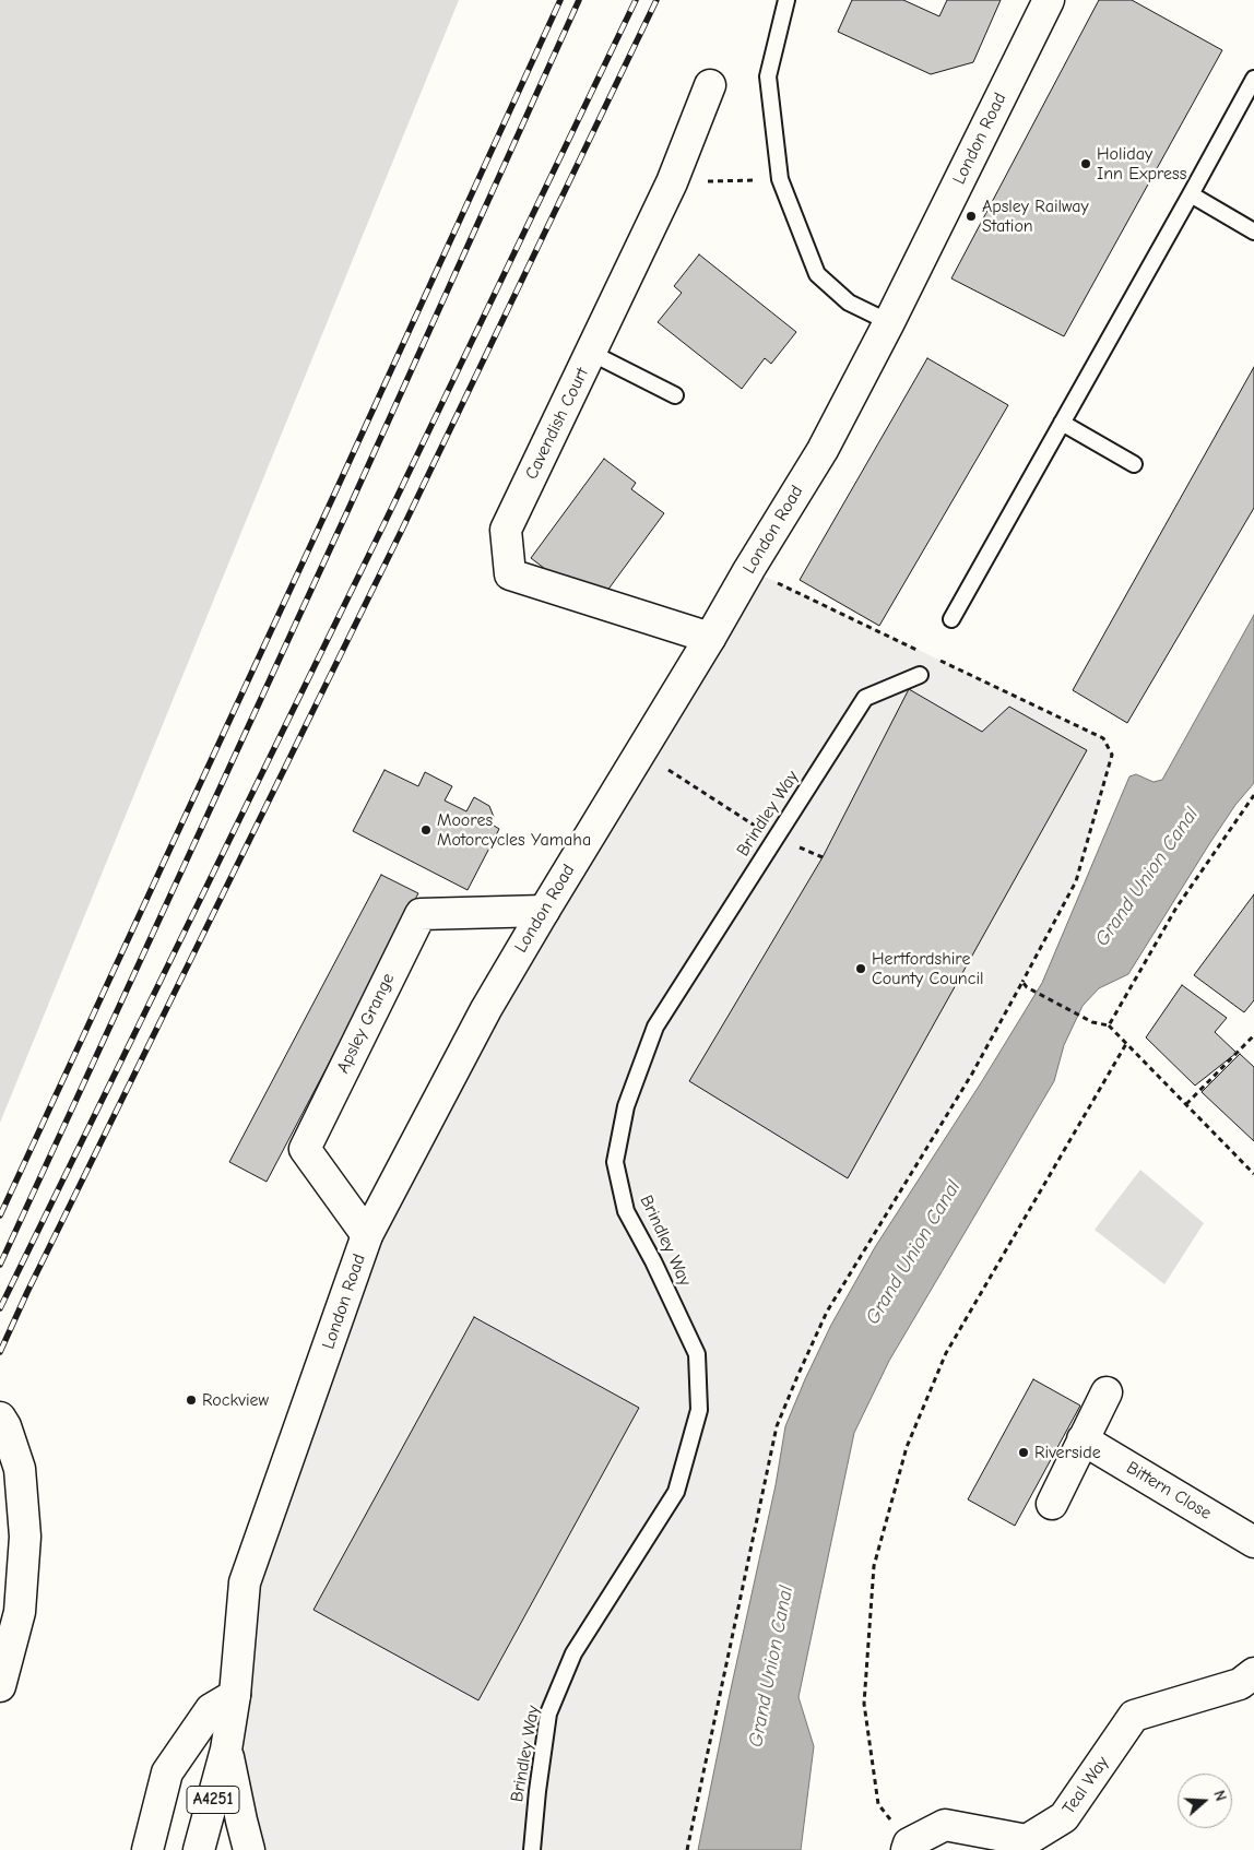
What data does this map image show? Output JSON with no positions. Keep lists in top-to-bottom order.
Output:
{
  "streets": {
    "street": [
      "London Road",
      "Cavendish Court",
      "Apsley Grange",
      "Bittern Close",
      "Teal Way",
      "A4251"
    ],
    "lane": ["Brindley Way"]
  },
  "crossings": [
    ["London Road", "Cavendish Court"],
    ["London Road", "Apsley Grange"]
  ],
  "water": ["Grand Union Canal"],
  "places": [
    "Holiday Inn Express",
    "Apsley Railway Station",
    "Moores Motorcycles Yamaha",
    "Hertfordshire County Council",
    "Rockview",
    "Riverside"
  ],
  "north": "right"
}
